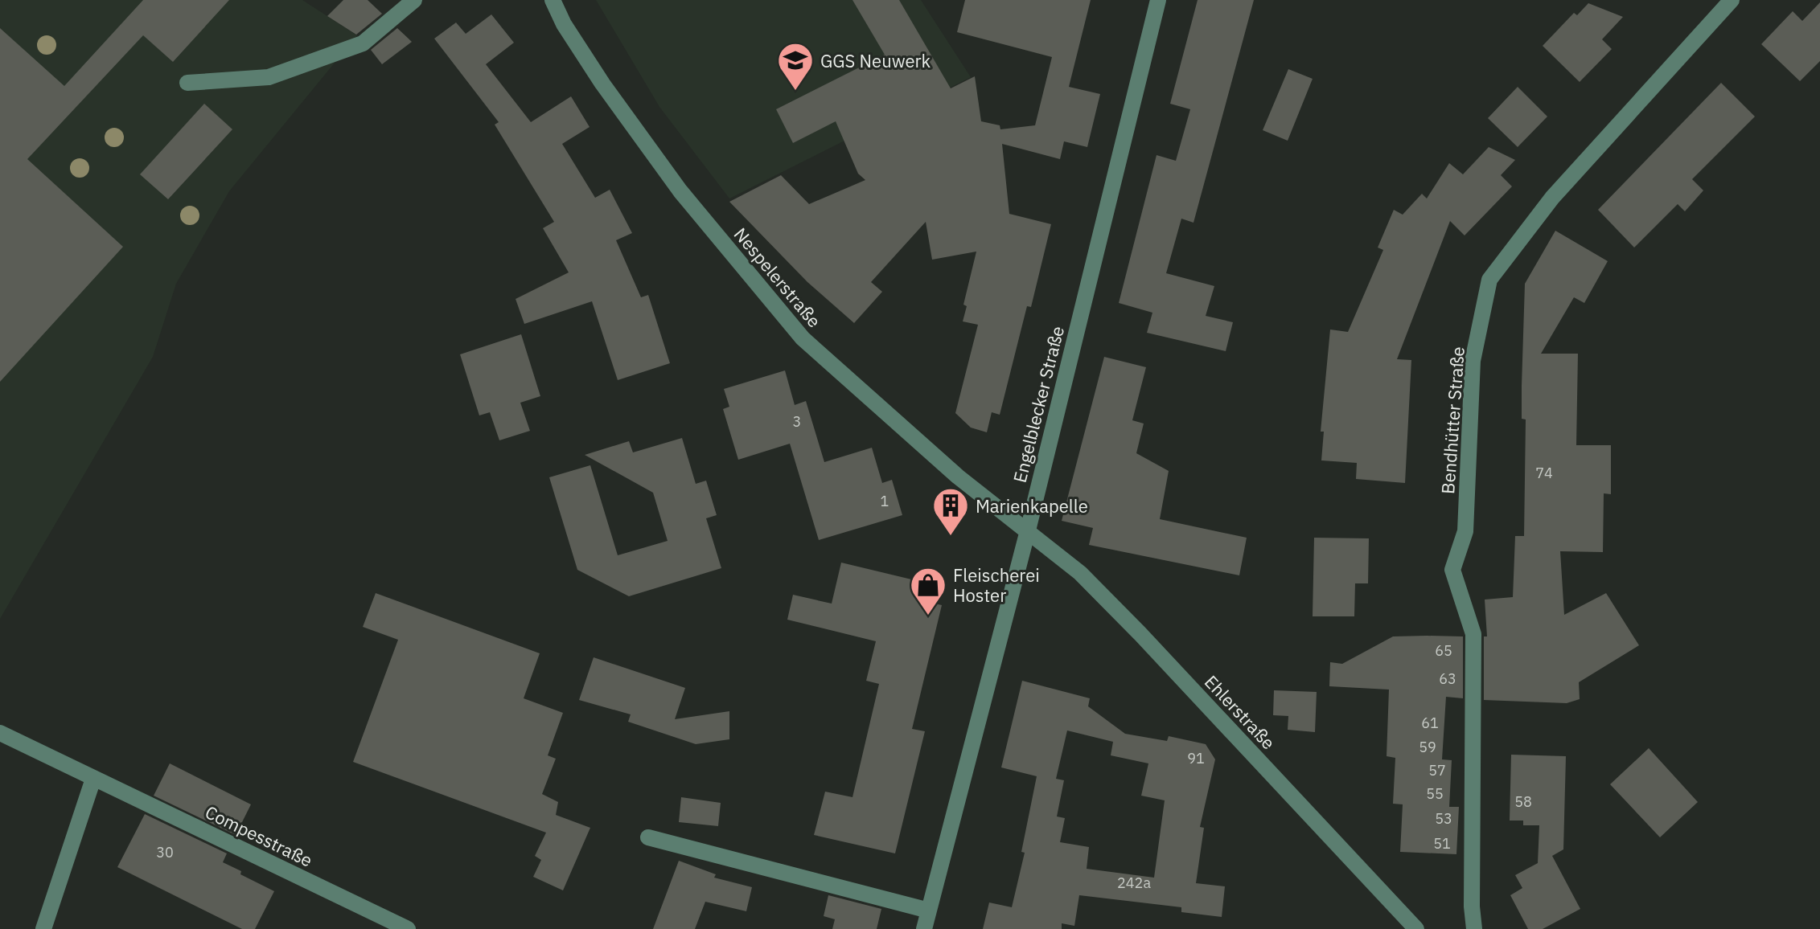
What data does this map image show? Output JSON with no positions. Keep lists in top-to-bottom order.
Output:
{
  "streets": {
    "street": [
      "Nespelerstraße",
      "Engelblecker Straße",
      "Bendhütter Straße",
      "Ehlerstraße",
      "Compesstraße"
    ]
  },
  "crossings": [
    ["Nespelerstraße", "Engelblecker Straße"],
    ["Nespelerstraße", "Ehlerstraße"],
    ["Engelblecker Straße", "Ehlerstraße"]
  ],
  "places": {
    "school or university": ["GGS Neuwerk"],
    "building": ["Marienkapelle"],
    "shop": ["Fleischerei Hoster"]
  },
  "house_numbers": [
    "3",
    "74",
    "1",
    "65",
    "63",
    "61",
    "59",
    "91",
    "57",
    "55",
    "58",
    "53",
    "51",
    "30",
    "242a"
  ]
}
